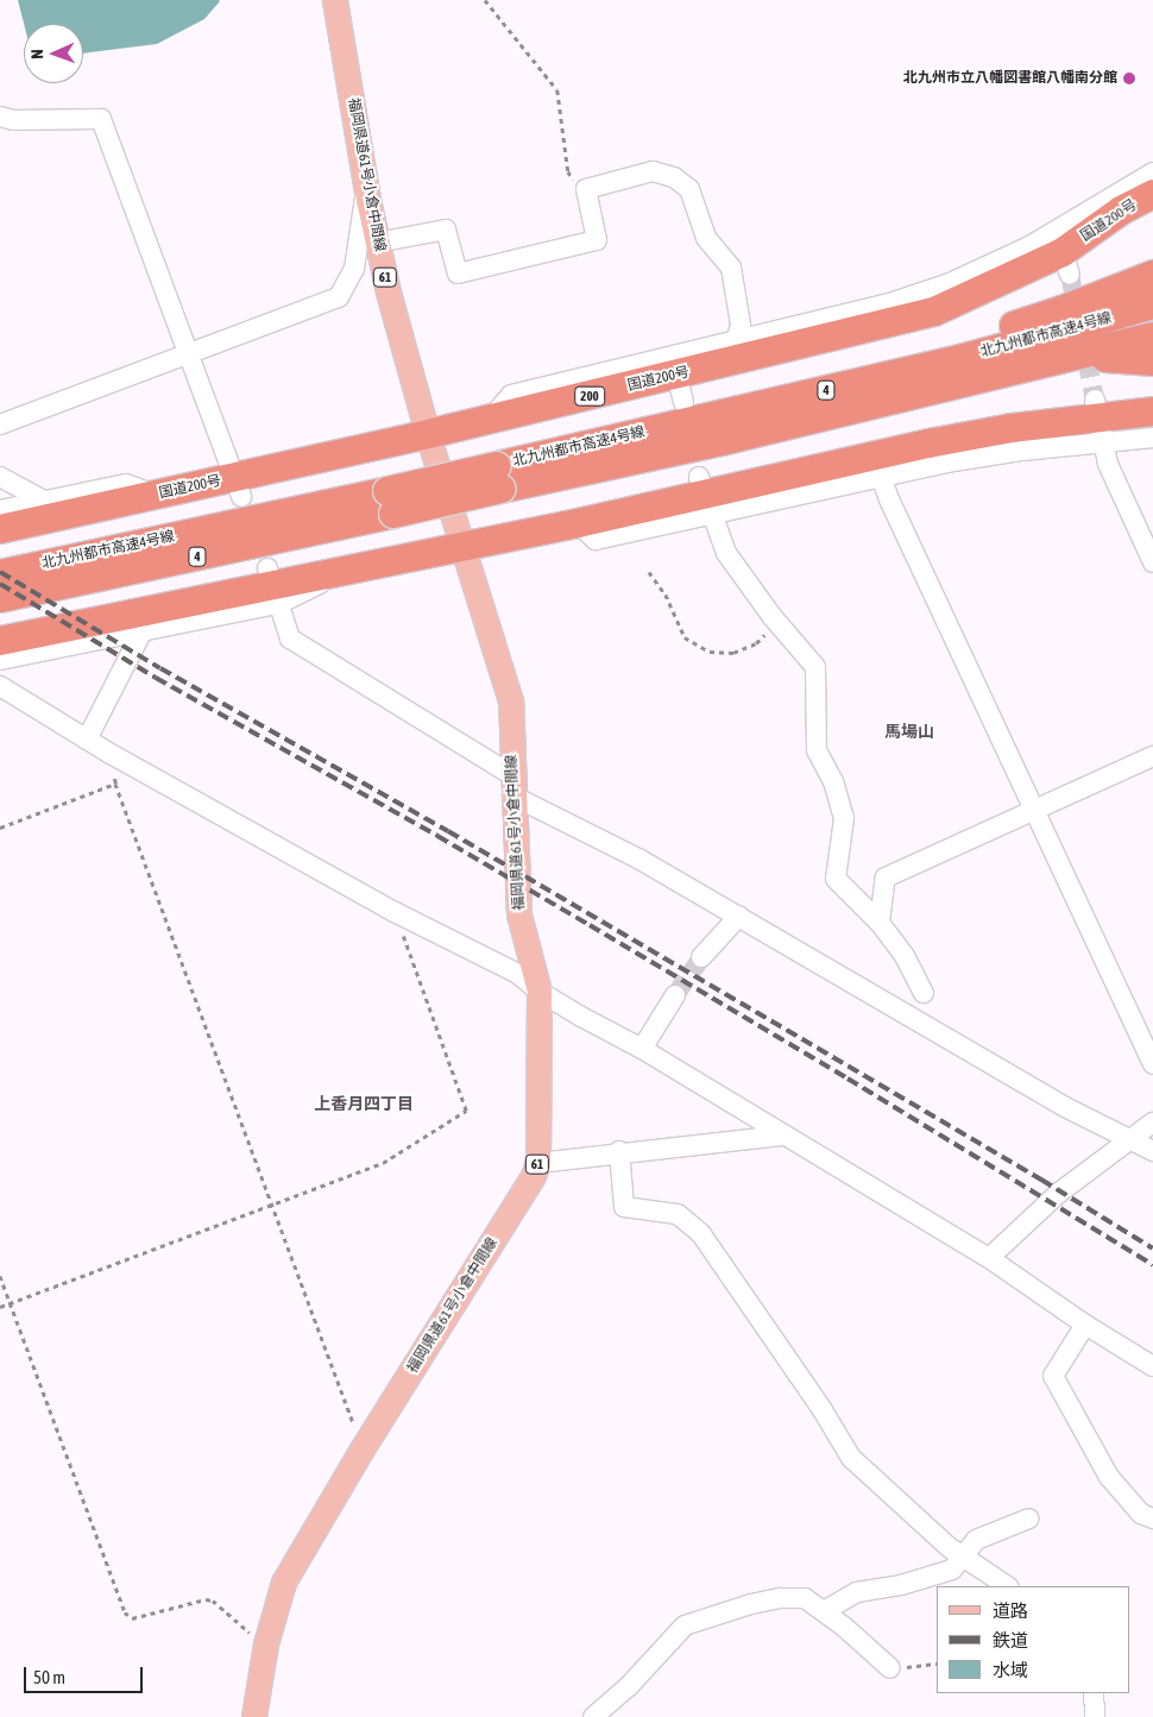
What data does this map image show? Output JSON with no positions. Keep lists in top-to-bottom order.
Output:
{
  "streets": {
    "highway": [
      "国道200号",
      "北九州都市高速4号線",
      "4",
      "200"
    ],
    "main road": ["福岡県道61号小倉中間線", "61"]
  },
  "crossings": [
    ["福岡県道61号小倉中間線", "国道200号"]
  ],
  "districts": ["馬場山", "上香月四丁目"],
  "places": ["北九州市立八幡図書館八幡南分館"],
  "legend": ["道路", "鉄道", "水域"],
  "scale_bar": "50 m",
  "north": "left"
}
